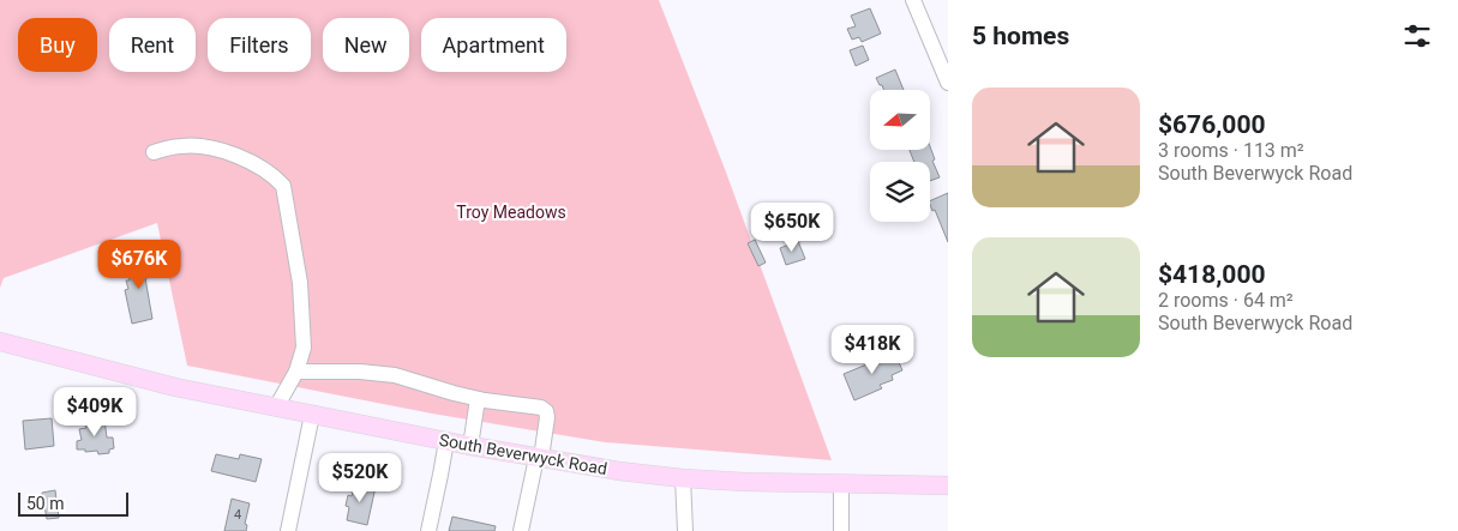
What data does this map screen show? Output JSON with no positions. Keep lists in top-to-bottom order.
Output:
{
  "streets": {
    "main road": ["South Beverwyck Road"]
  },
  "parks": ["Troy Meadows"],
  "house_numbers": ["4"],
  "scale_bar": "50 m",
  "north": "left",
  "page": {
    "heading": "5 homes",
    "chip": [
      "Buy",
      "Rent",
      "Filters",
      "New",
      "Apartment"
    ],
    "list": [
      {
        "name": "$676,000",
        "note": "3 rooms · 113 m² · South Beverwyck Road"
      },
      {
        "name": "$418,000",
        "note": "2 rooms · 64 m² · South Beverwyck Road"
      }
    ],
    "price": [
      "$650K",
      "$676K",
      "$418K",
      "$409K",
      "$520K"
    ],
    "scale": "50 m"
  }
}
